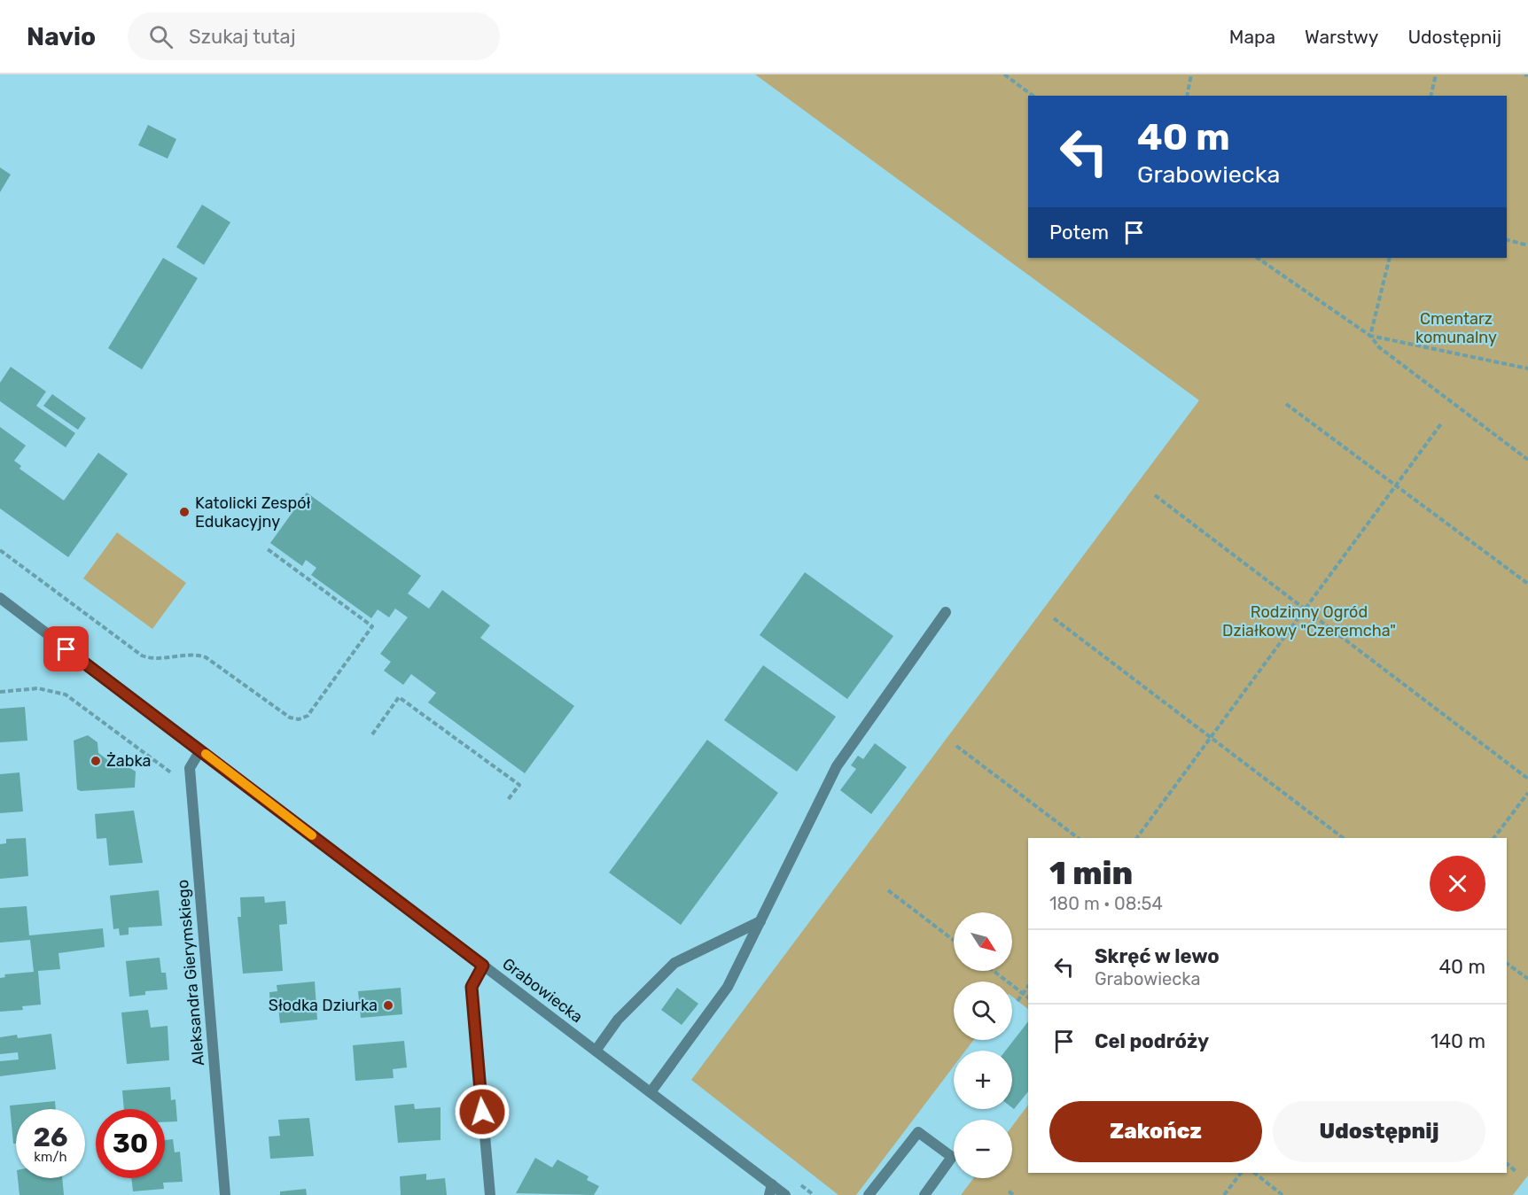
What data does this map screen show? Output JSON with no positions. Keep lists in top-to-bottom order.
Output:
{
  "streets": {
    "street": ["Aleksandra Gierymskiego", "Grabowiecka"]
  },
  "parks": ["Cmentarz komunalny", "Rodzinny Ogród Działkowy \"Czeremcha\""],
  "places": ["Katolicki Zespół Edukacyjny", "Żabka", "Słodka Dziurka"],
  "north": "bottom right",
  "page": {
    "header": "Navio",
    "search": "Szukaj tutaj",
    "nav": ["Mapa", "Warstwy", "Udostępnij"],
    "turn": ["40 m", "Grabowiecka"],
    "then": "Potem",
    "heading": ["1 min", "180 m · 08:54"],
    "map_buttons": ["+", "−"],
    "list": [
      {
        "name": "Skręć w lewo",
        "note": "Grabowiecka",
        "value": "40 m"
      },
      {
        "name": "Cel podróży",
        "value": "140 m"
      }
    ],
    "buttons": ["Zakończ", "Udostępnij"],
    "speed": "26 km/h",
    "limit": "30"
  }
}
